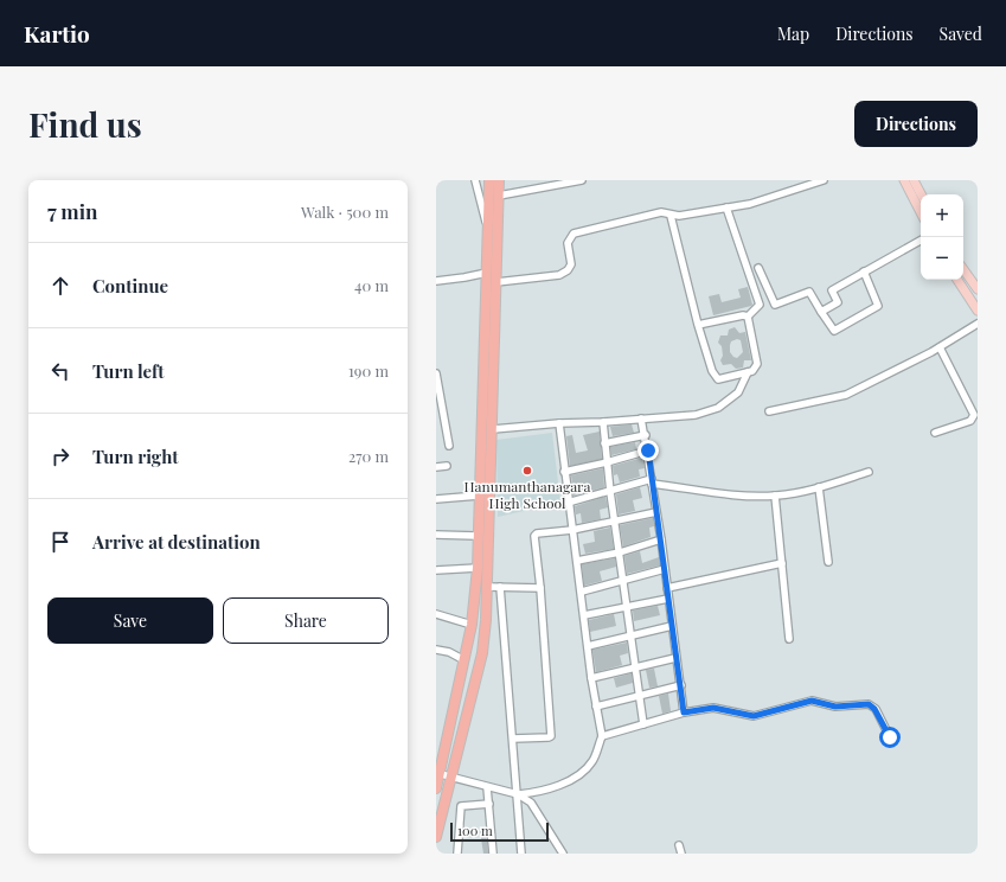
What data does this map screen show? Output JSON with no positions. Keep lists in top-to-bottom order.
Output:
{
  "places": ["Hanumanthanagara High School"],
  "scale_bar": "100 m",
  "page": {
    "header": "Kartio",
    "nav": ["Map", "Directions", "Saved"],
    "buttons": [
      "Directions",
      ["Save", "Share"]
    ],
    "title": "Find us",
    "heading": ["7 min", "Walk · 500 m"],
    "map_buttons": ["+", "−"],
    "list": [
      ["Continue", "40 m"],
      ["Turn left", "190 m"],
      ["Turn right", "270 m"],
      "Arrive at destination"
    ],
    "scale": "100 m"
  }
}
